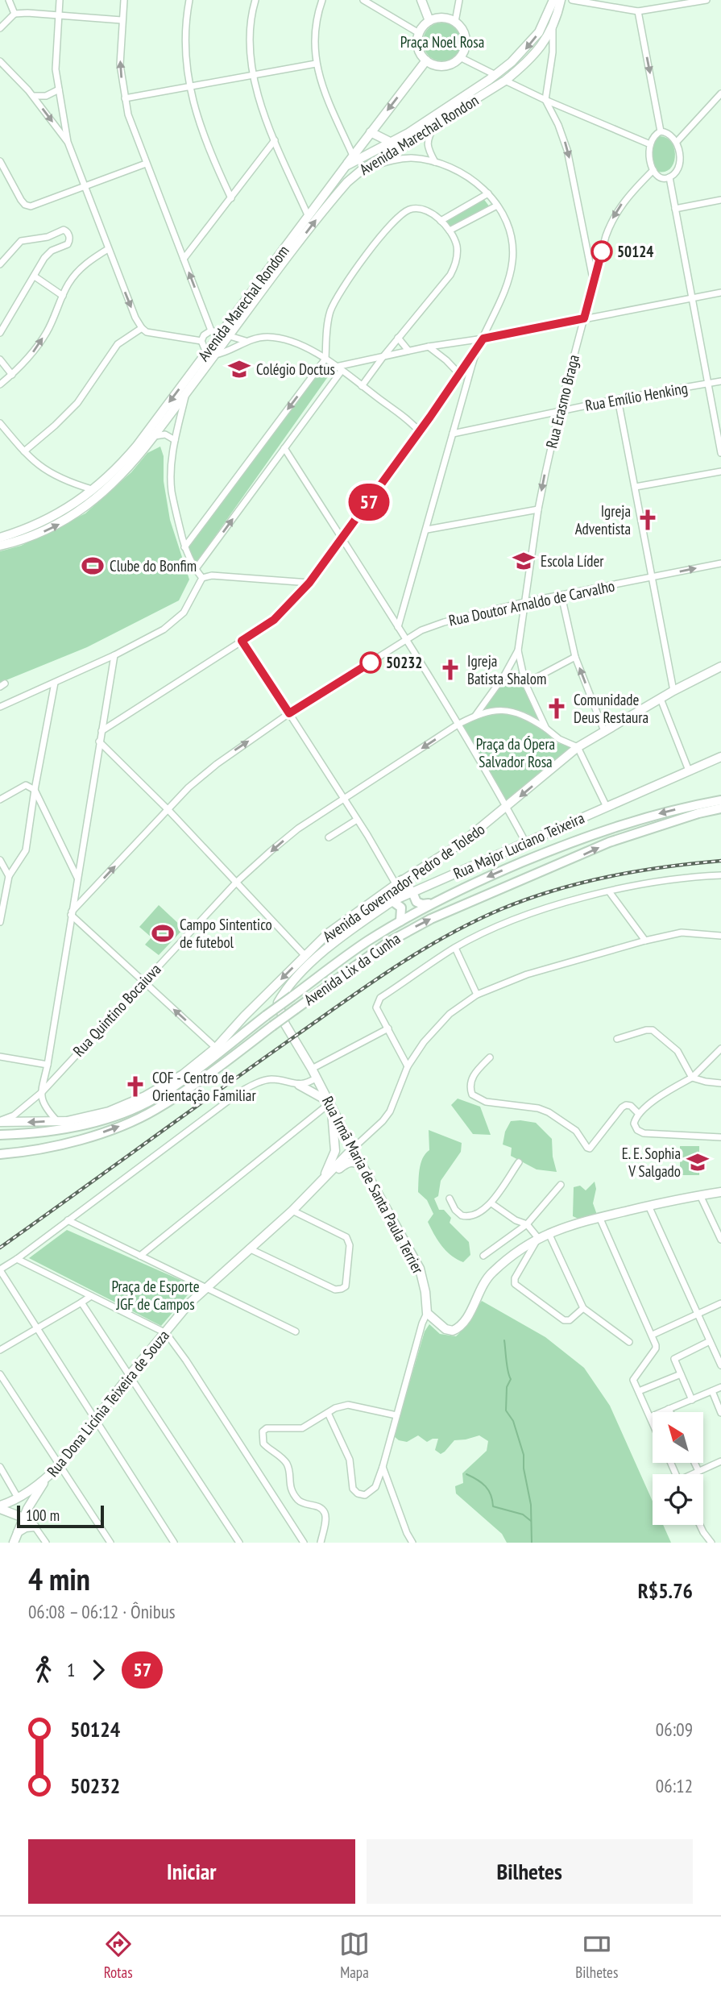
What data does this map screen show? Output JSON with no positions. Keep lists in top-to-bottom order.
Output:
{
  "streets": {
    "highway": ["Avenida Lix da Cunha"],
    "main road": [
      "Avenida Marechal Rondon",
      "Avenida Marechal Rondom",
      "Rua Major Luciano Teixeira",
      "Avenida Governador Pedro de Toledo",
      "Rua Irmã Maria de Santa Paula Terrier",
      "Rua Dona Licínia Teixeira de Souza"
    ],
    "street": [
      "Rua Emílio Henking",
      "Rua Erasmo Braga",
      "Rua Doutor Arnaldo de Carvalho",
      "Rua Quintino Bocaiuva"
    ]
  },
  "crossings": [
    ["Avenida Marechal Rondon", "Avenida Marechal Rondom"],
    ["Rua Emílio Henking", "Rua Erasmo Braga"],
    ["Rua Erasmo Braga", "Rua Doutor Arnaldo de Carvalho"],
    ["Rua Erasmo Braga", "Rua Quintino Bocaiuva"],
    ["Rua Major Luciano Teixeira", "Avenida Governador Pedro de Toledo"],
    ["Rua Major Luciano Teixeira", "Rua Irmã Maria de Santa Paula Terrier"],
    ["Avenida Governador Pedro de Toledo", "Rua Quintino Bocaiuva"],
    ["Rua Irmã Maria de Santa Paula Terrier", "Rua Dona Licínia Teixeira de Souza"]
  ],
  "one_way": [
    "Avenida Marechal Rondon",
    "Avenida Marechal Rondom",
    "Rua Doutor Arnaldo de Carvalho",
    "Rua Quintino Bocaiuva"
  ],
  "parks": ["Praça Noel Rosa", "Praça da Ópera Salvador Rosa", "Praça de Esporte JGF de Campos"],
  "places": {
    "other": ["50124", "50232"],
    "school or university": ["Colégio Doctus", "Escola Líder", "E. E. Sophia V Salgado"],
    "church": [
      "Igreja Adventista",
      "Igreja Batista Shalom",
      "Comunidade Deus Restaura",
      "COF - Centro de Orientação Familiar"
    ],
    "sports": ["Clube do Bonfim", "Campo Sintentico de futebol"]
  },
  "lines": ["bus line 57"],
  "scale_bar": "100 m",
  "north": "top left",
  "page": {
    "on_map": "57",
    "scale": "100 m",
    "heading": ["4 min", "06:08 – 06:12 · Ônibus", "R$5.76"],
    "legs": ["1", "57"],
    "list": [
      {
        "name": "50124",
        "value": "06:09"
      },
      {
        "name": "50232",
        "value": "06:12"
      }
    ],
    "buttons": ["Iniciar", "Bilhetes"],
    "tabs": ["Rotas", "Mapa", "Bilhetes"]
  }
}
